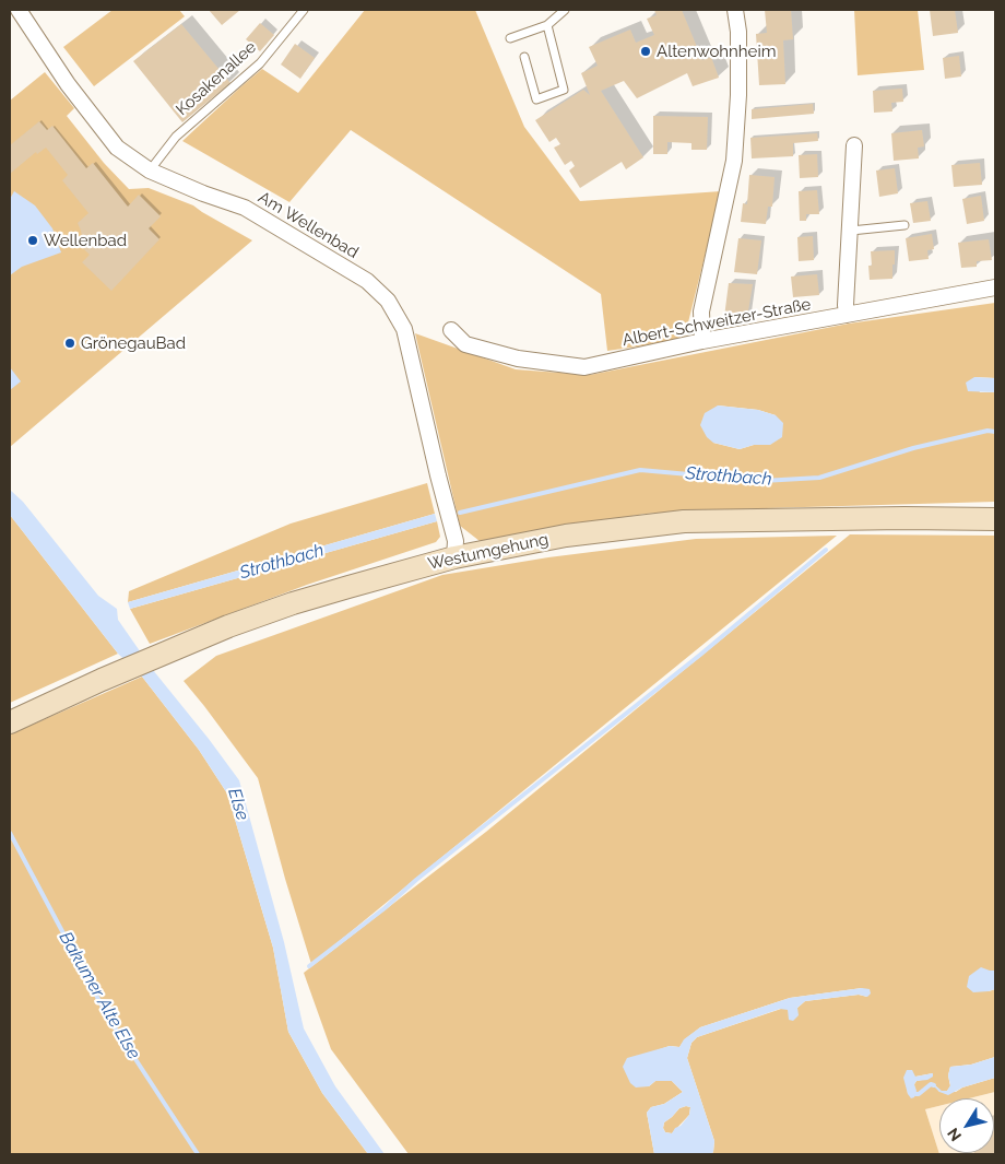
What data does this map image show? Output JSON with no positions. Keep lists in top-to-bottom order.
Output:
{
  "streets": {
    "main road": ["Westumgehung"],
    "street": ["Am Wellenbad", "Albert-Schweitzer-Straße"],
    "lane": ["Kosakenallee"]
  },
  "crossings": [
    ["Kosakenallee", "Am Wellenbad"],
    ["Am Wellenbad", "Westumgehung"]
  ],
  "water": ["Strothbach", "Else", "Bakumer Alte Else"],
  "places": ["Altenwohnheim", "Wellenbad", "GrönegauBad"],
  "north": "bottom left"
}
